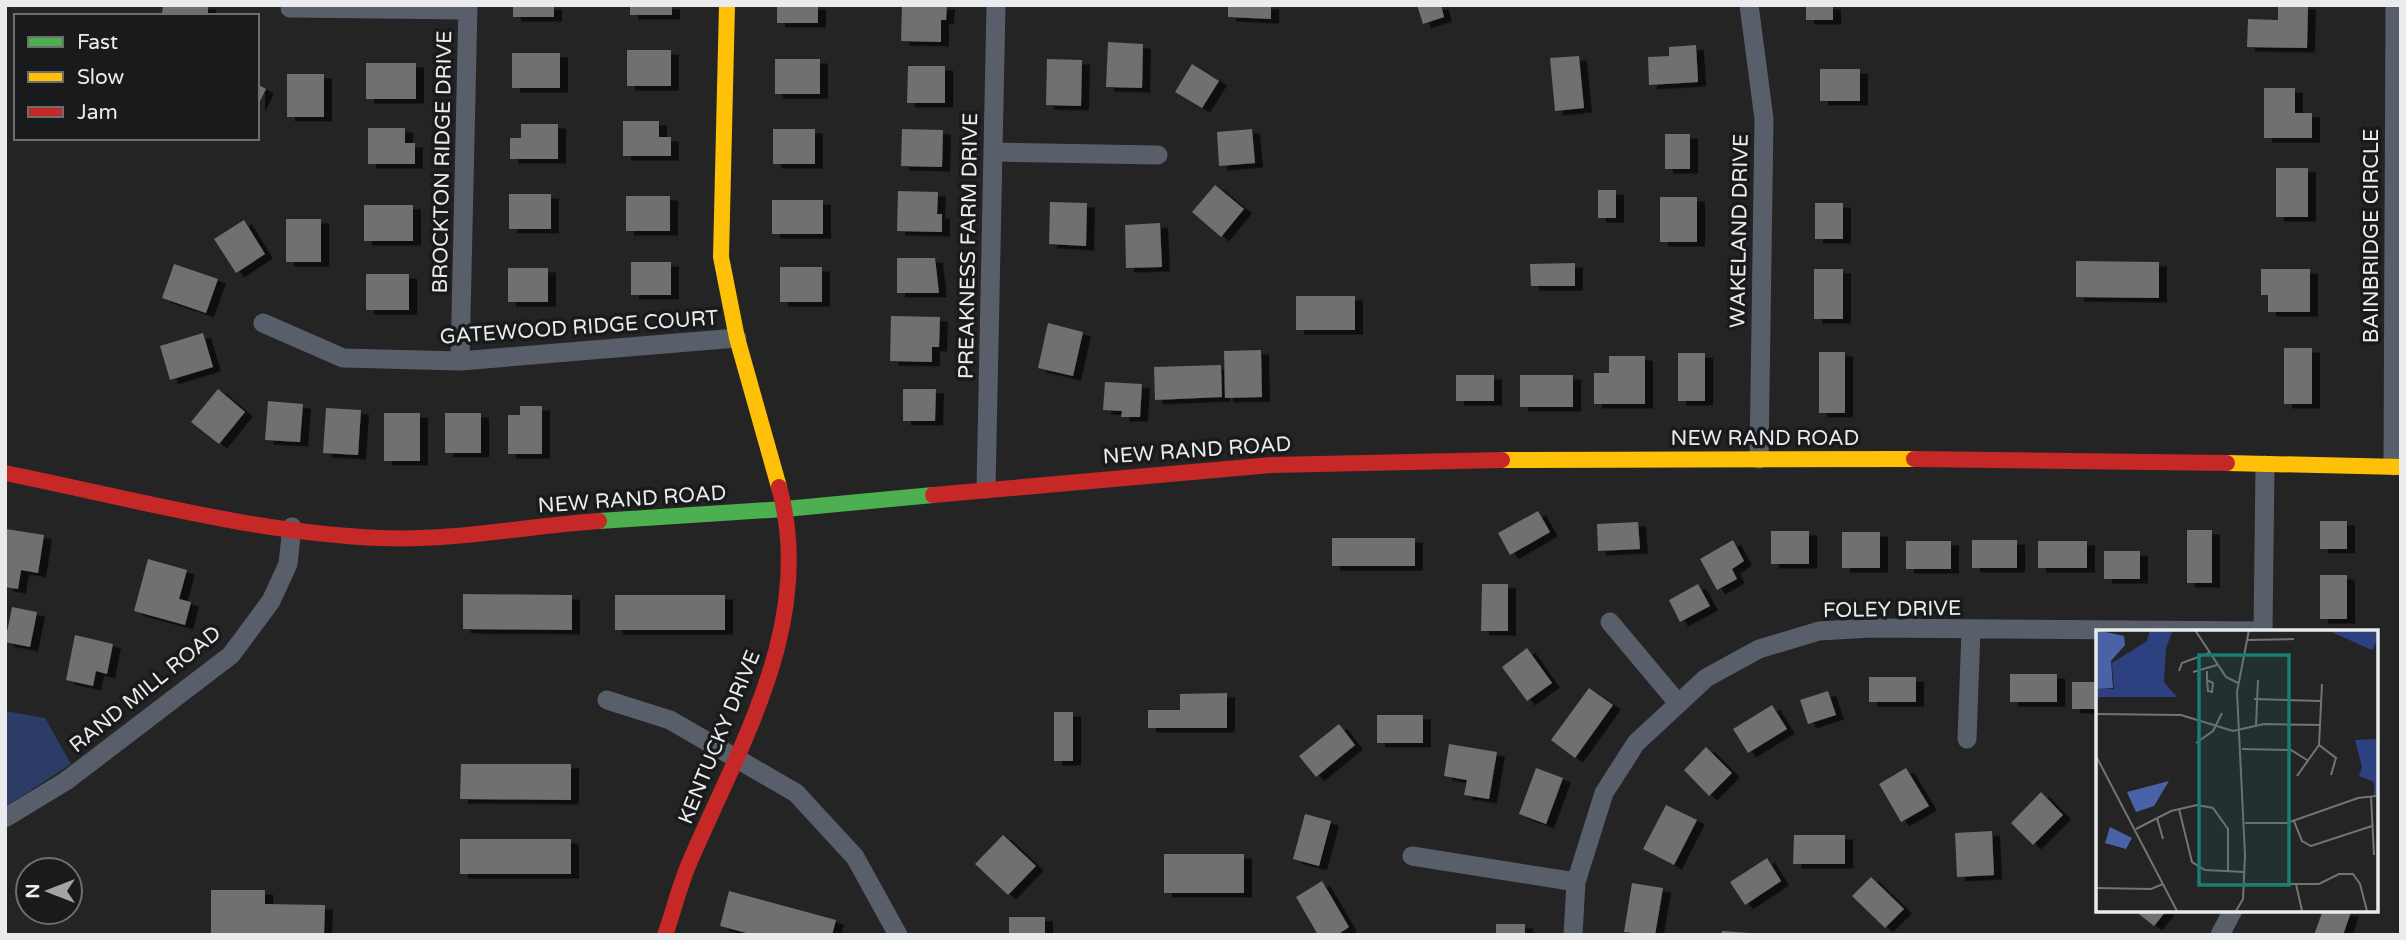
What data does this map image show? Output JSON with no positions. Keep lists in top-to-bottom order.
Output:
{
  "streets": {
    "street": [
      "BROCKTON RIDGE DRIVE",
      "WAKELAND DRIVE",
      "BAINBRIDGE CIRCLE",
      "PREAKNESS FARM DRIVE",
      "GATEWOOD RIDGE COURT",
      "NEW RAND ROAD",
      "FOLEY DRIVE",
      "RAND MILL ROAD",
      "KENTUCKY DRIVE"
    ]
  },
  "crossings": [
    ["BROCKTON RIDGE DRIVE", "GATEWOOD RIDGE COURT"],
    ["WAKELAND DRIVE", "NEW RAND ROAD"],
    ["BAINBRIDGE CIRCLE", "NEW RAND ROAD"],
    ["PREAKNESS FARM DRIVE", "NEW RAND ROAD"],
    ["GATEWOOD RIDGE COURT", "KENTUCKY DRIVE"],
    ["NEW RAND ROAD", "RAND MILL ROAD"],
    ["NEW RAND ROAD", "KENTUCKY DRIVE"]
  ],
  "legend": ["Fast", "Slow", "Jam"],
  "north": "left"
}
